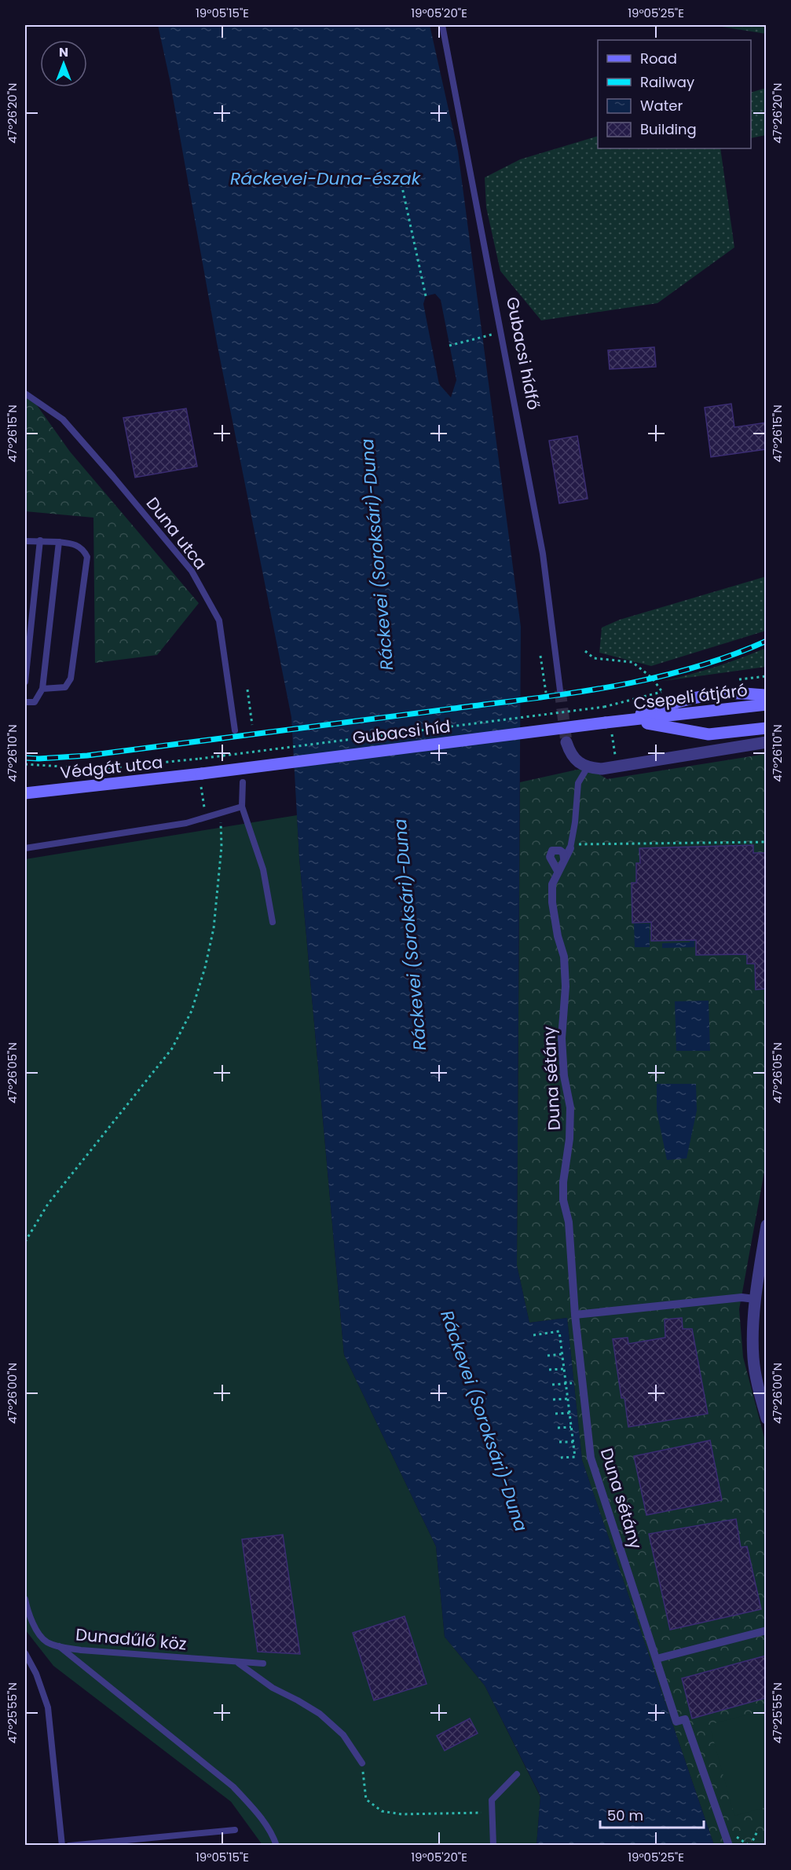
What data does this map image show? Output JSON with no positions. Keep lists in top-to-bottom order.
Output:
{
  "streets": {
    "main road": ["Csepeli átjáró", "Gubacsi híd", "Védgát utca"],
    "street": ["Duna sétány"],
    "lane": ["Gubacsi hídfő", "Duna utca", "Dunadűlő köz"]
  },
  "crossings": [
    ["Csepeli átjáró", "Gubacsi híd"],
    ["Gubacsi híd", "Védgát utca"]
  ],
  "water": ["Ráckevei-Duna-észak", "Ráckevei (Soroksári)-Duna"],
  "legend": [
    "Road",
    "Railway",
    "Water",
    "Building"
  ],
  "scale_bar": "50 m",
  "north": "top",
  "coordinates": [
    "19°05'15\"E",
    "19°05'20\"E",
    "19°05'25\"E",
    "47°26'20\"N",
    "47°26'15\"N",
    "47°26'10\"N",
    "47°26'05\"N",
    "47°26'00\"N",
    "47°25'55\"N"
  ]
}
